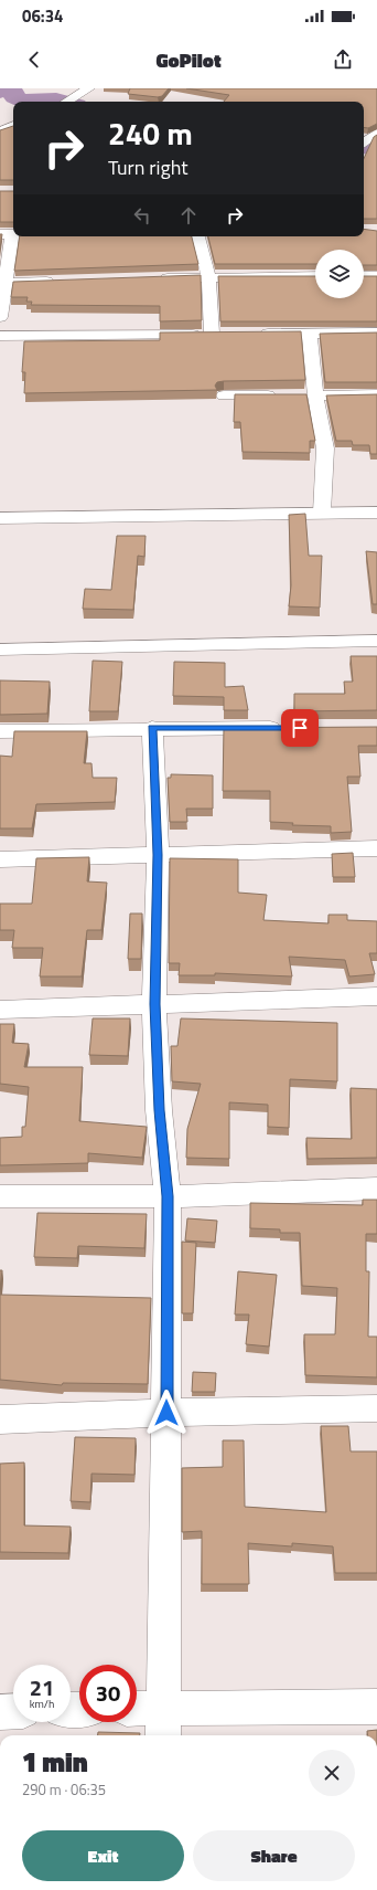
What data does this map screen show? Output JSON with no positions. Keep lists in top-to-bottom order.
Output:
{
  "page": {
    "status": "06:34",
    "header": "GoPilot",
    "turn": ["240 m", "Turn right"],
    "speed": "21 km/h",
    "limit": "30",
    "heading": ["1 min", "290 m · 06:35"],
    "buttons": ["Exit", "Share"]
  }
}
